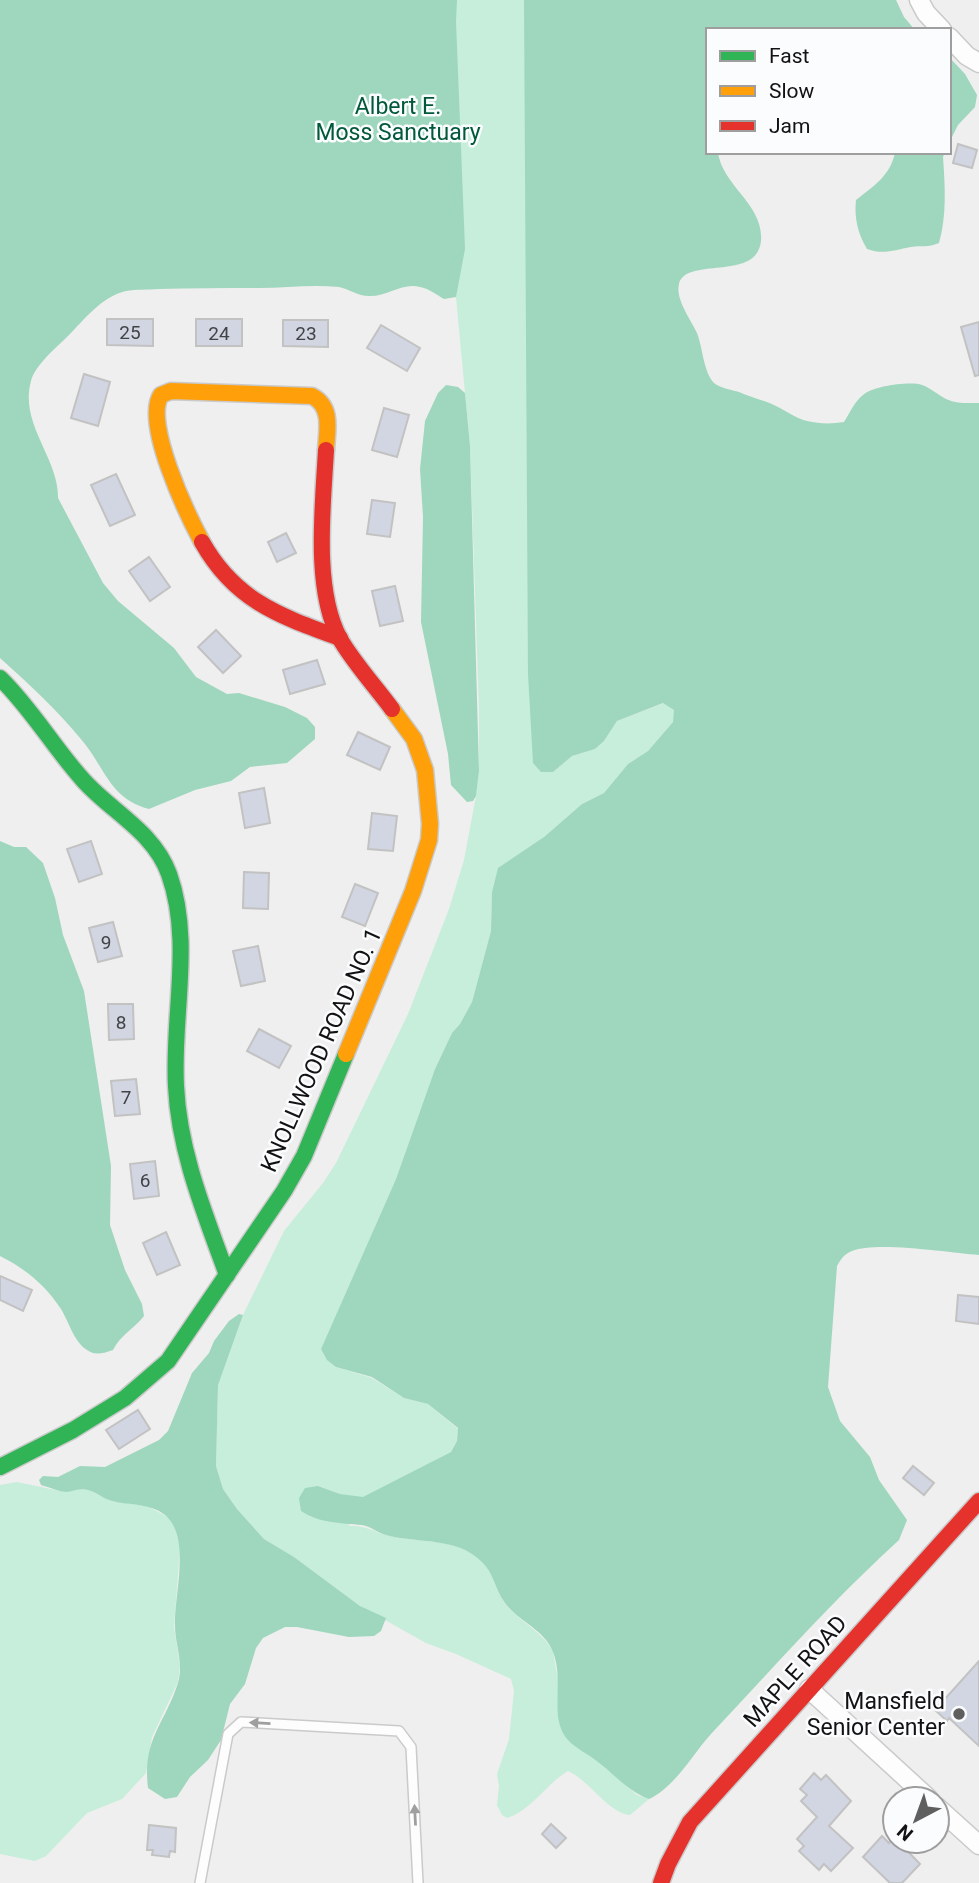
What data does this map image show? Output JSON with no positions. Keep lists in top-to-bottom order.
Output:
{
  "streets": {
    "street": ["KNOLLWOOD ROAD NO. 1", "MAPLE ROAD"]
  },
  "parks": ["Albert E. Moss Sanctuary"],
  "places": ["Mansfield Senior Center"],
  "house_numbers": [
    "25",
    "24",
    "23",
    "9",
    "8",
    "7",
    "6"
  ],
  "legend": ["Fast", "Slow", "Jam"],
  "north": "bottom left"
}
